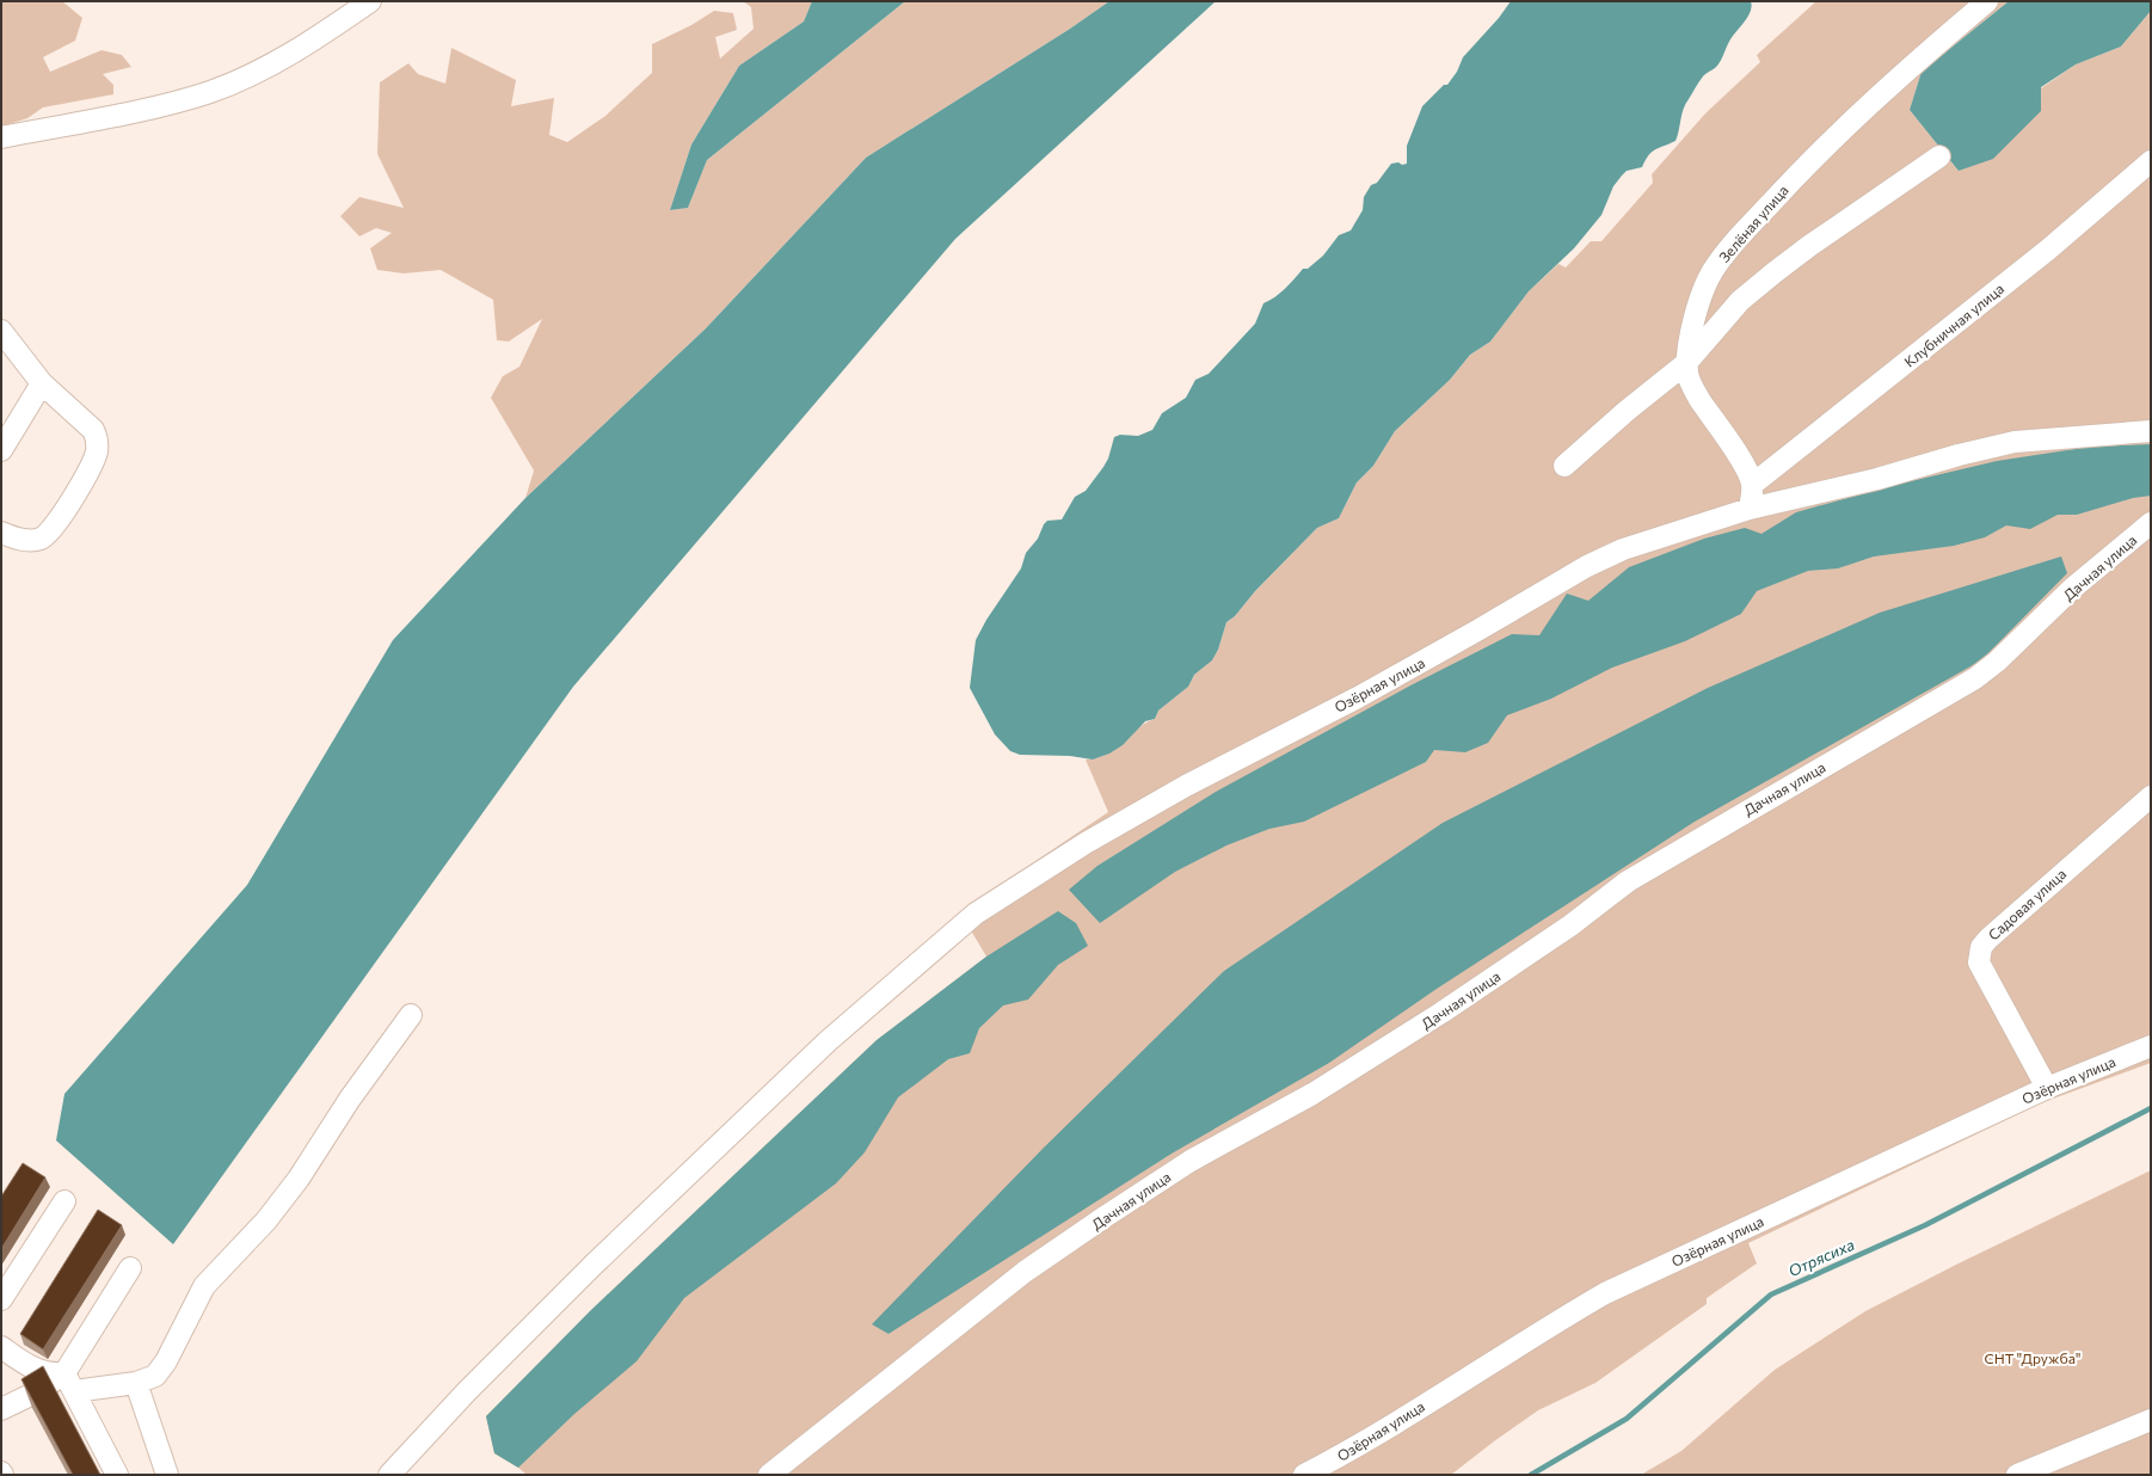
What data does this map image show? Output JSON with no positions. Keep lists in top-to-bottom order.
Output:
{
  "streets": {
    "street": [
      "Зелёная улица",
      "Клубничная улица",
      "Дачная улица",
      "Озёрная улица",
      "Садовая улица"
    ]
  },
  "crossings": [
    ["Зелёная улица", "Клубничная улица"],
    ["Зелёная улица", "Озёрная улица"],
    ["Озёрная улица", "Садовая улица"]
  ],
  "water": ["Отрясиха"],
  "parks": ["СНТ \"Дружба\""]
}
